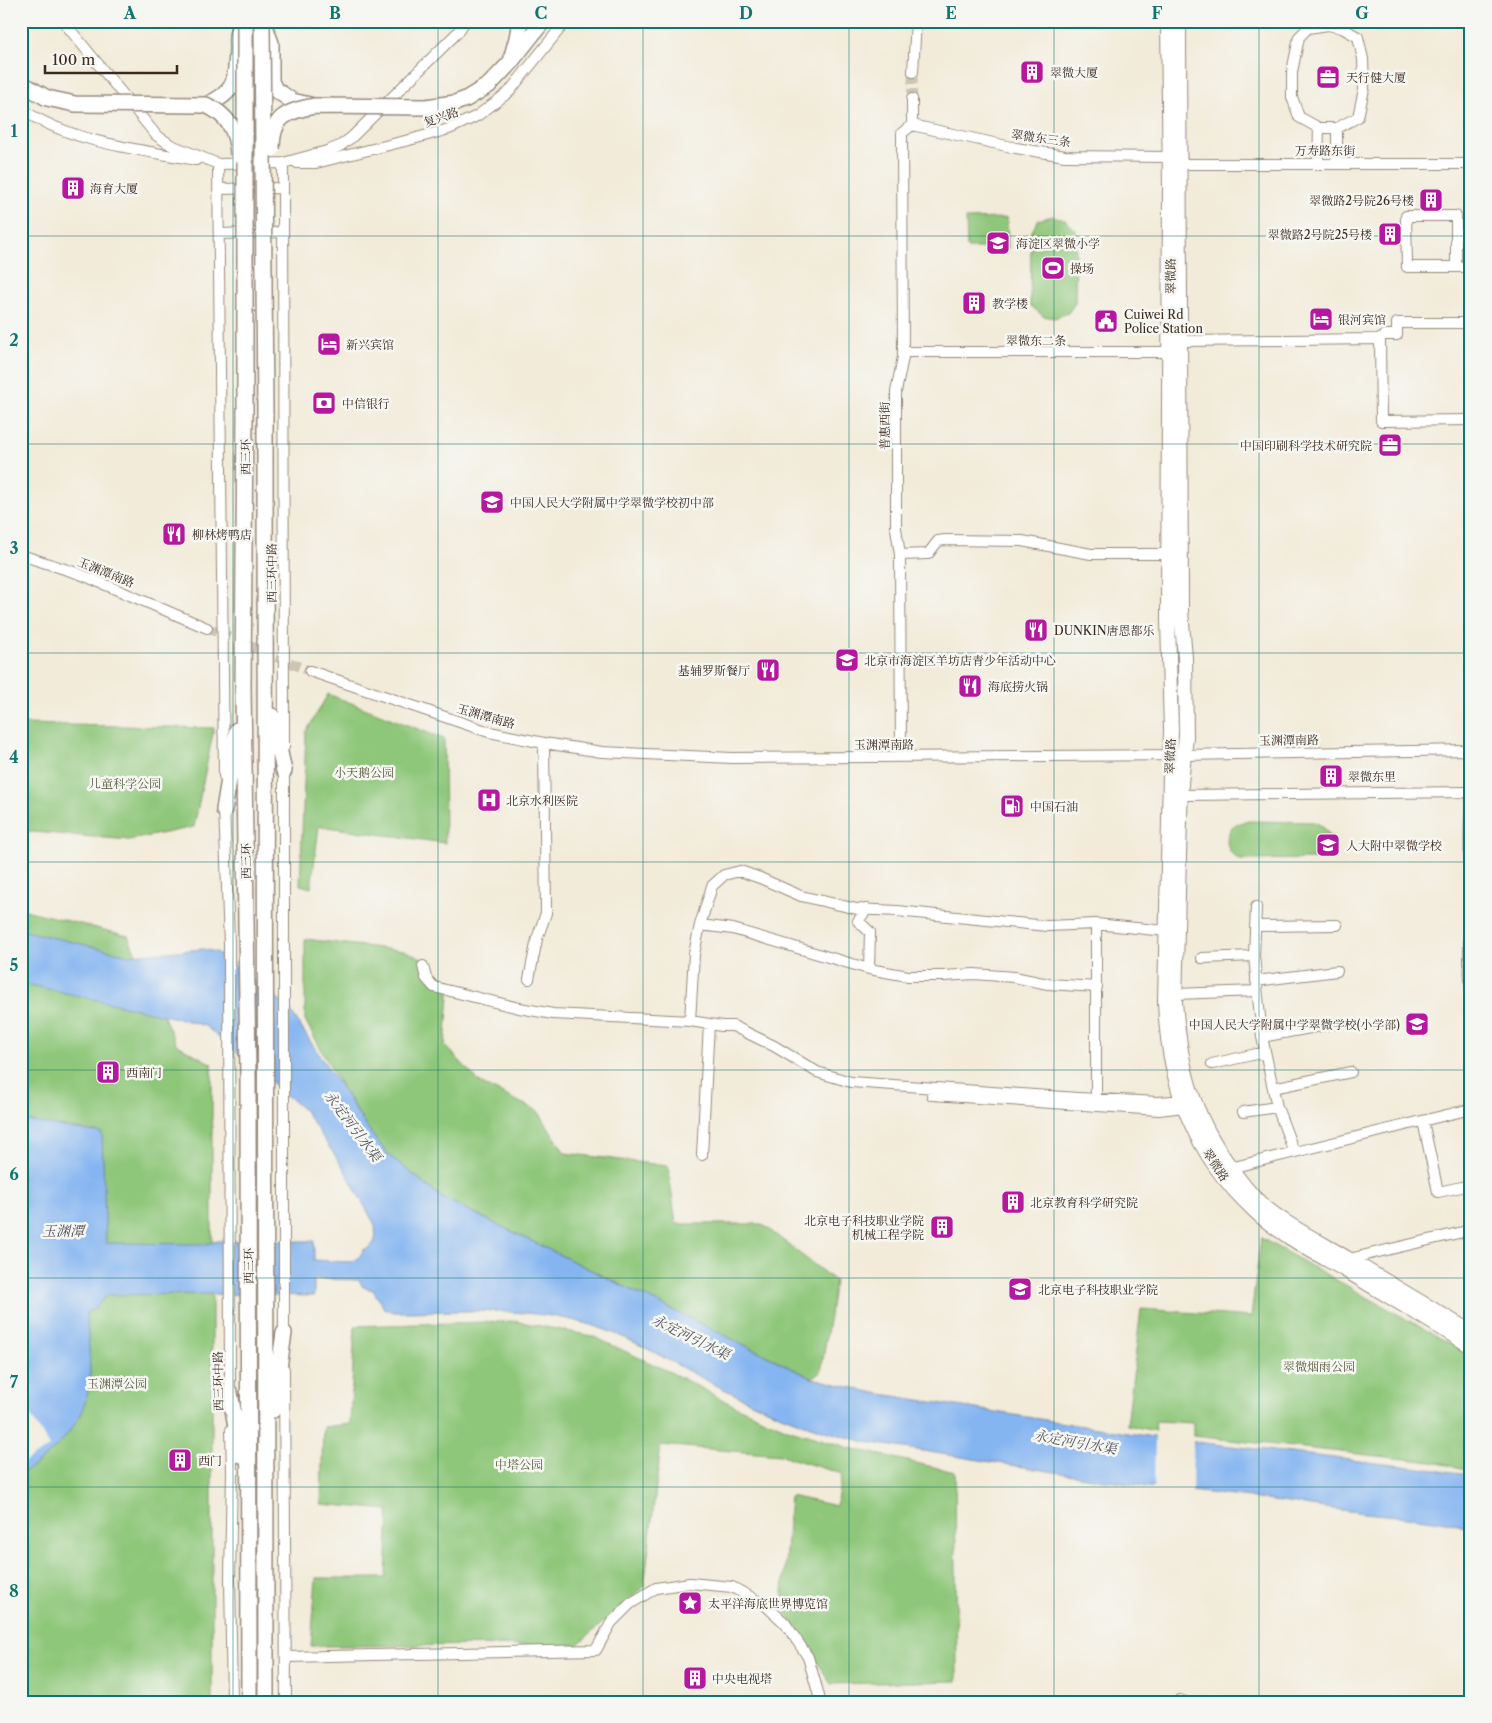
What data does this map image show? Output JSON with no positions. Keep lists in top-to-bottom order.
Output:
{
  "streets": {
    "highway": ["西三环"],
    "main road": ["翠微路"],
    "street": [
      "复兴路",
      "翠微东三条",
      "万寿路东街",
      "翠微东二条",
      "普惠西街",
      "玉渊潭南路",
      "西三环中路"
    ]
  },
  "crossings": [
    ["复兴路", "西三环中路"],
    ["翠微东三条", "万寿路东街"],
    ["翠微东三条", "翠微路"],
    ["翠微东三条", "普惠西街"],
    ["万寿路东街", "翠微路"],
    ["翠微路", "翠微东二条"],
    ["翠微路", "玉渊潭南路"],
    ["翠微东二条", "普惠西街"],
    ["普惠西街", "玉渊潭南路"]
  ],
  "water": ["永定河引水渠", "玉渊潭"],
  "parks": [
    "小天鹅公园",
    "儿童科学公园",
    "翠微烟雨公园",
    "玉渊潭公园",
    "中塔公园"
  ],
  "places": {
    "building": [
      "翠微大厦",
      "海育大厦",
      "翠微路2号院26号楼",
      "翠微路2号院25号楼",
      "教学楼",
      "翠微东里",
      "西南门",
      "北京教育科学研究院",
      "北京电子科技职业学院 机械工程学院",
      "西门",
      "中央电视塔"
    ],
    "office": ["天行健大厦", "中国印刷科学技术研究院"],
    "school or university": [
      "海淀区翠微小学",
      "中国人民大学附属中学翠微学校初中部",
      "北京市海淀区羊坊店青少年活动中心",
      "人大附中翠微学校",
      "中国人民大学附属中学翠微学校(小学部)",
      "北京电子科技职业学院"
    ],
    "sports": ["操场"],
    "hotel": ["银河宾馆", "新兴宾馆"],
    "public building": ["Cuiwei Rd Police Station"],
    "bank": ["中信银行"],
    "restaurant": [
      "柳林烤鸭店",
      "DUNKIN唐恩都乐",
      "基辅罗斯餐厅",
      "海底捞火锅"
    ],
    "hospital": ["北京水利医院"],
    "fuel station": ["中国石油"],
    "place": ["太平洋海底世界博览馆"]
  },
  "scale_bar": "100 m",
  "grid": {
    "columns": [
      "A",
      "B",
      "C",
      "D",
      "E",
      "F",
      "G"
    ],
    "rows": [
      "1",
      "2",
      "3",
      "4",
      "5",
      "6",
      "7",
      "8"
    ]
  }
}
